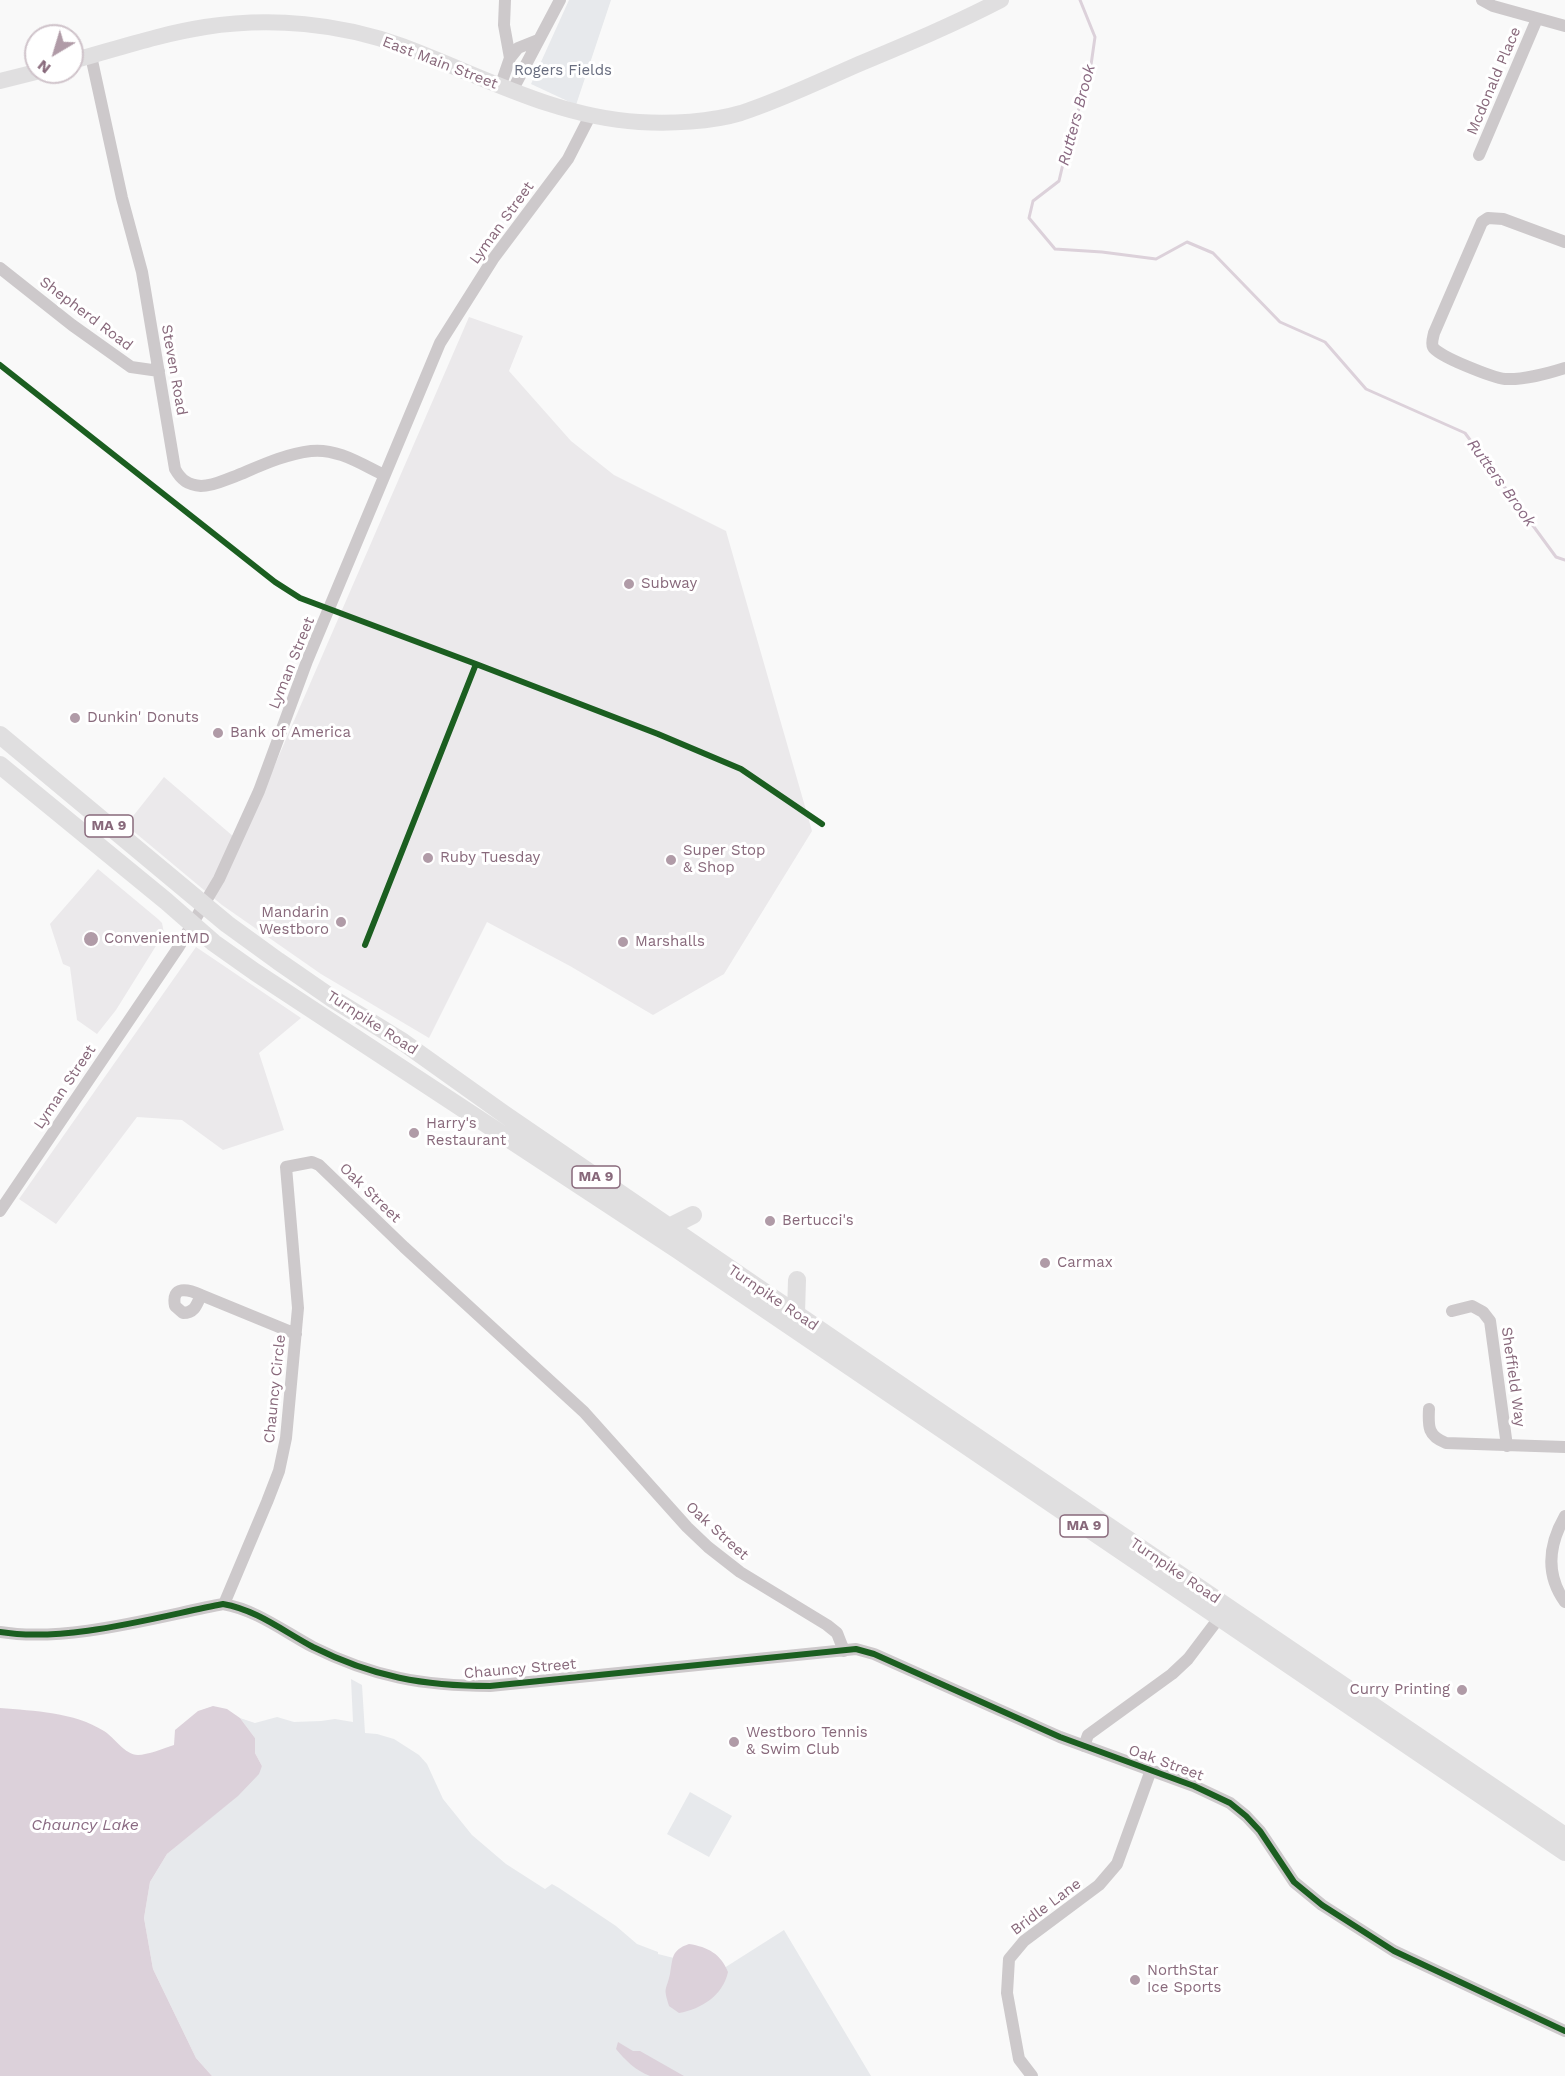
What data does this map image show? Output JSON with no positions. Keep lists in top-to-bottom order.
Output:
{
  "streets": {
    "highway": ["MA 9", "Turnpike Road"],
    "main road": ["East Main Street"],
    "street": [
      "Mcdonald Place",
      "Lyman Street",
      "Shepherd Road",
      "Steven Road",
      "Oak Street",
      "Sheffield Way",
      "Chauncy Circle",
      "Chauncy Street",
      "Bridle Lane"
    ]
  },
  "crossings": [
    ["East Main Street", "Lyman Street"],
    ["East Main Street", "Steven Road"],
    ["Lyman Street", "Steven Road"],
    ["Lyman Street", "Turnpike Road"],
    ["Shepherd Road", "Steven Road"],
    ["Oak Street", "Chauncy Circle"],
    ["Oak Street", "Chauncy Street"],
    ["Oak Street", "Bridle Lane"],
    ["Chauncy Circle", "Chauncy Street"]
  ],
  "water": ["Rutters Brook", "Chauncy Lake"],
  "parks": ["Rogers Fields"],
  "places": [
    "Subway",
    "Dunkin' Donuts",
    "Bank of America",
    "Ruby Tuesday",
    "Super Stop & Shop",
    "Mandarin Westboro",
    "ConvenientMD",
    "Marshalls",
    "Harry's Restaurant",
    "Bertucci's",
    "Carmax",
    "Curry Printing",
    "Westboro Tennis & Swim Club",
    "NorthStar Ice Sports"
  ],
  "north": "bottom left"
}
